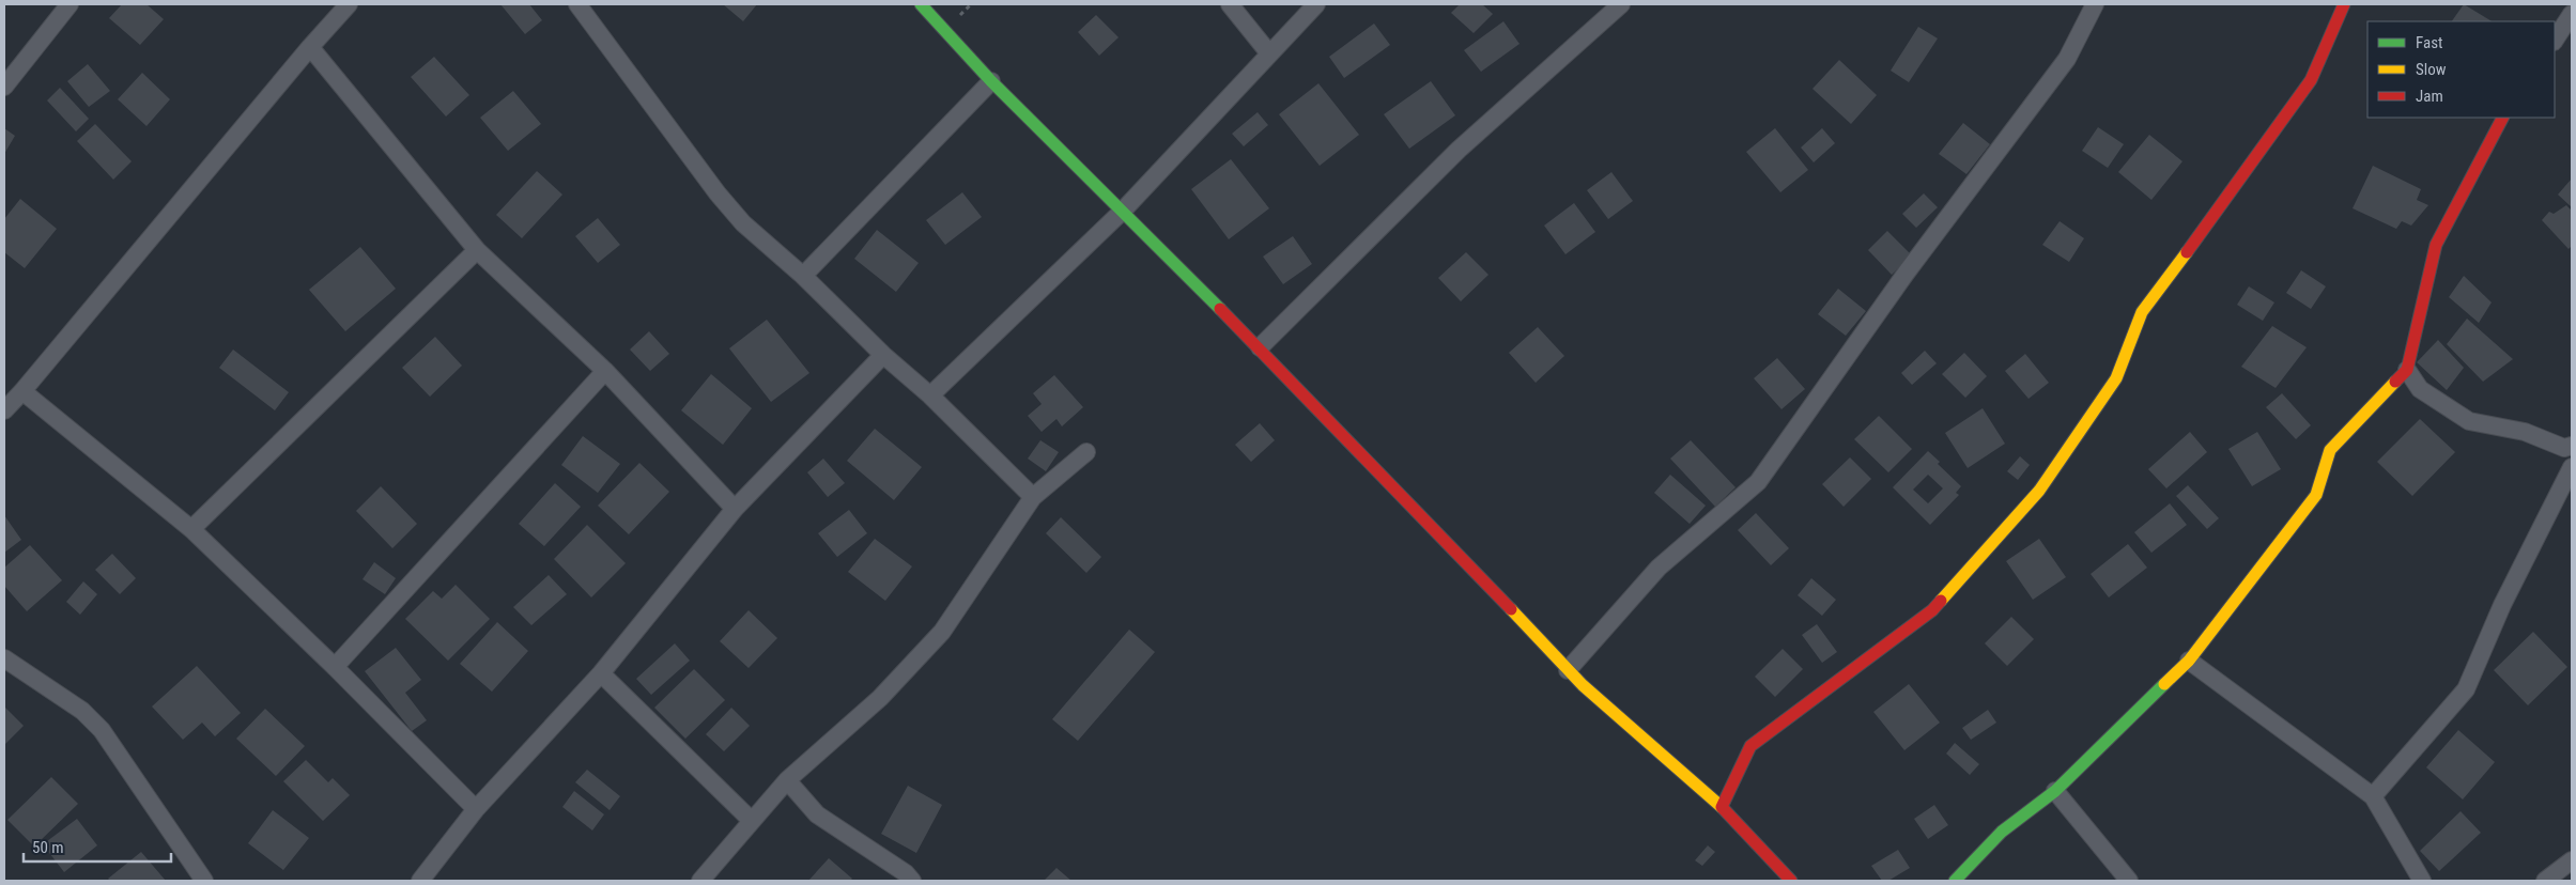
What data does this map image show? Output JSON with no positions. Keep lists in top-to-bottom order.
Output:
{
  "legend": ["Fast", "Slow", "Jam"],
  "scale_bar": "50 m"
}
